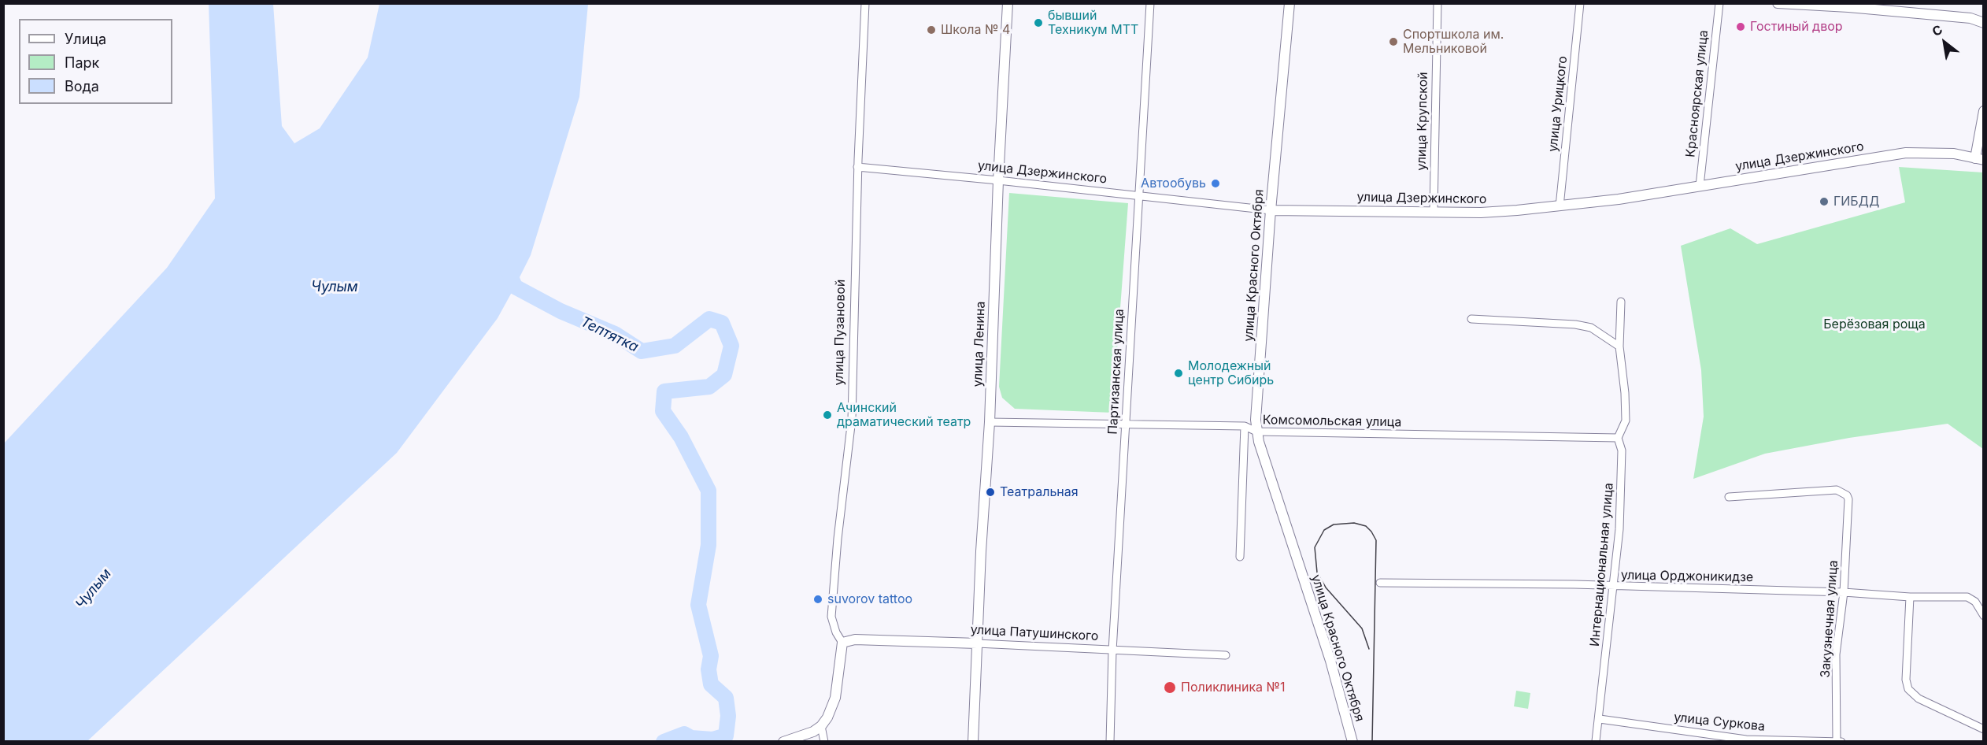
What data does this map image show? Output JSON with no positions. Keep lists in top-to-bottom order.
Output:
{
  "streets": {
    "main road": [
      "улица Дзержинского",
      "улица Красного Октября",
      "улица Ленина",
      "улица Патушинского"
    ],
    "street": [
      "Красноярская улица",
      "улица Урицкого",
      "улица Крупской",
      "улица Пузановой",
      "Партизанская улица",
      "Комсомольская улица",
      "Интернациональная улица",
      "улица Орджоникидзе",
      "Закузнечная улица",
      "улица Суркова"
    ]
  },
  "crossings": [
    ["Красноярская улица", "улица Дзержинского"],
    ["улица Урицкого", "улица Дзержинского"],
    ["улица Крупской", "улица Дзержинского"],
    ["улица Дзержинского", "улица Красного Октября"],
    ["улица Дзержинского", "улица Пузановой"],
    ["улица Дзержинского", "улица Ленина"],
    ["улица Дзержинского", "Партизанская улица"],
    ["улица Красного Октября", "Комсомольская улица"],
    ["улица Пузановой", "улица Патушинского"],
    ["улица Ленина", "Комсомольская улица"],
    ["улица Ленина", "улица Патушинского"],
    ["Партизанская улица", "Комсомольская улица"],
    ["Партизанская улица", "улица Патушинского"],
    ["Комсомольская улица", "Интернациональная улица"],
    ["Интернациональная улица", "улица Орджоникидзе"],
    ["Интернациональная улица", "улица Суркова"],
    ["улица Орджоникидзе", "Закузнечная улица"],
    ["Закузнечная улица", "улица Суркова"]
  ],
  "water": ["Чулым", "Тептятка"],
  "parks": ["Берёзовая роща"],
  "places": [
    "бывший Техникум МТТ",
    "Гостиный двор",
    "Школа № 4",
    "Спортшкола им. Мельниковой",
    "Автообувь",
    "ГИБДД",
    "Молодежный центр Сибирь",
    "Ачинский драматический театр",
    "Театральная",
    "suvorov tattoo",
    "Поликлиника №1"
  ],
  "legend": ["Улица", "Парк", "Вода"],
  "north": "top left"
}
